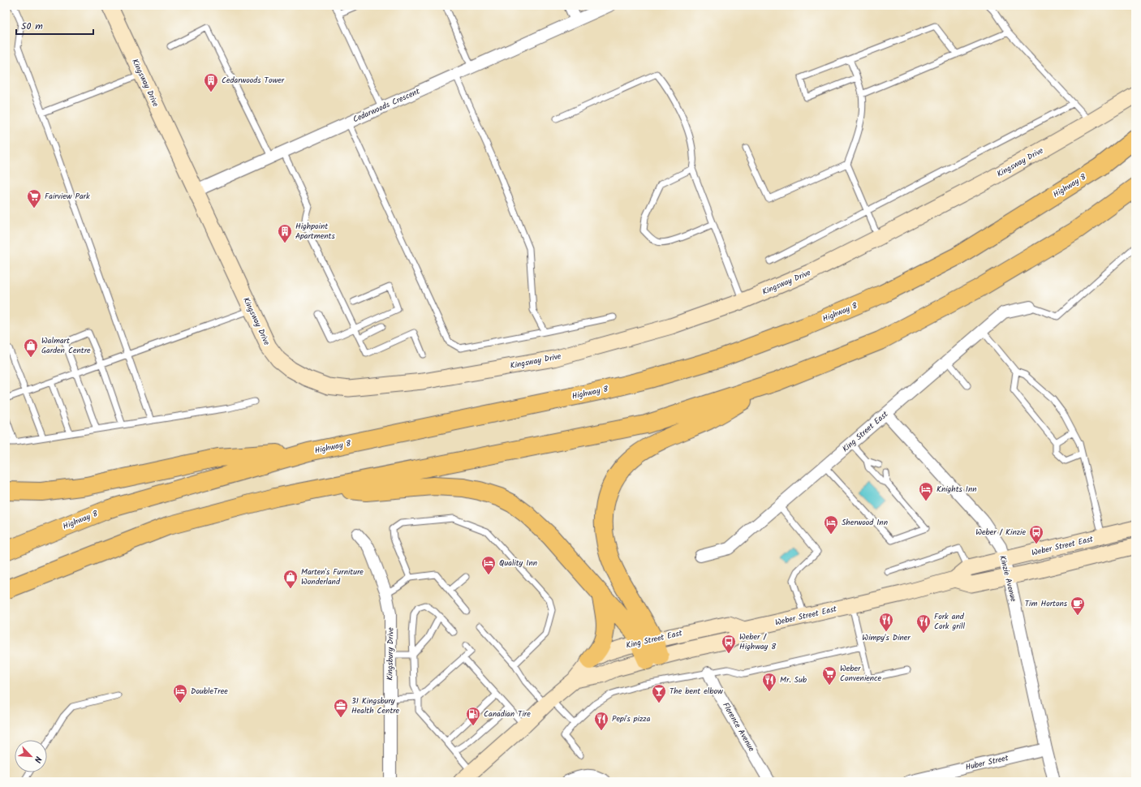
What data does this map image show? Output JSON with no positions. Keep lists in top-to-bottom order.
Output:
{
  "streets": {
    "highway": ["Highway 8"],
    "street": [
      "Kingsway Drive",
      "Cedarwoods Crescent",
      "King Street East",
      "Weber Street East",
      "Kinzie Avenue",
      "Kingsbury Drive",
      "Florence Avenue",
      "Huber Street"
    ]
  },
  "crossings": [
    ["Kingsway Drive", "Cedarwoods Crescent"],
    ["King Street East", "Weber Street East"],
    ["King Street East", "Kinzie Avenue"],
    ["Weber Street East", "Kinzie Avenue"],
    ["Kinzie Avenue", "Huber Street"]
  ],
  "places": {
    "building": ["Cedarwoods Tower", "Highpoint Apartments"],
    "supermarket": ["Fairview Park", "Weber Convenience"],
    "shop": ["Walmart Garden Centre", "Marten's Furniture Wonderland"],
    "hotel": [
      "Knights Inn",
      "Sherwood Inn",
      "Quality Inn",
      "DoubleTree"
    ],
    "bus stop": ["Weber / Kinzie", "Weber / Highway 8"],
    "cafe": ["Tim Hortons"],
    "restaurant": [
      "Wimpy's Diner",
      "Fork and Cork grill",
      "Mr. Sub",
      "Pepi's pizza"
    ],
    "bar": ["The bent elbow"],
    "office": ["31 Kingsbury Health Centre"],
    "fuel station": ["Canadian Tire"]
  },
  "scale_bar": "50 m",
  "north": "bottom right"
}
